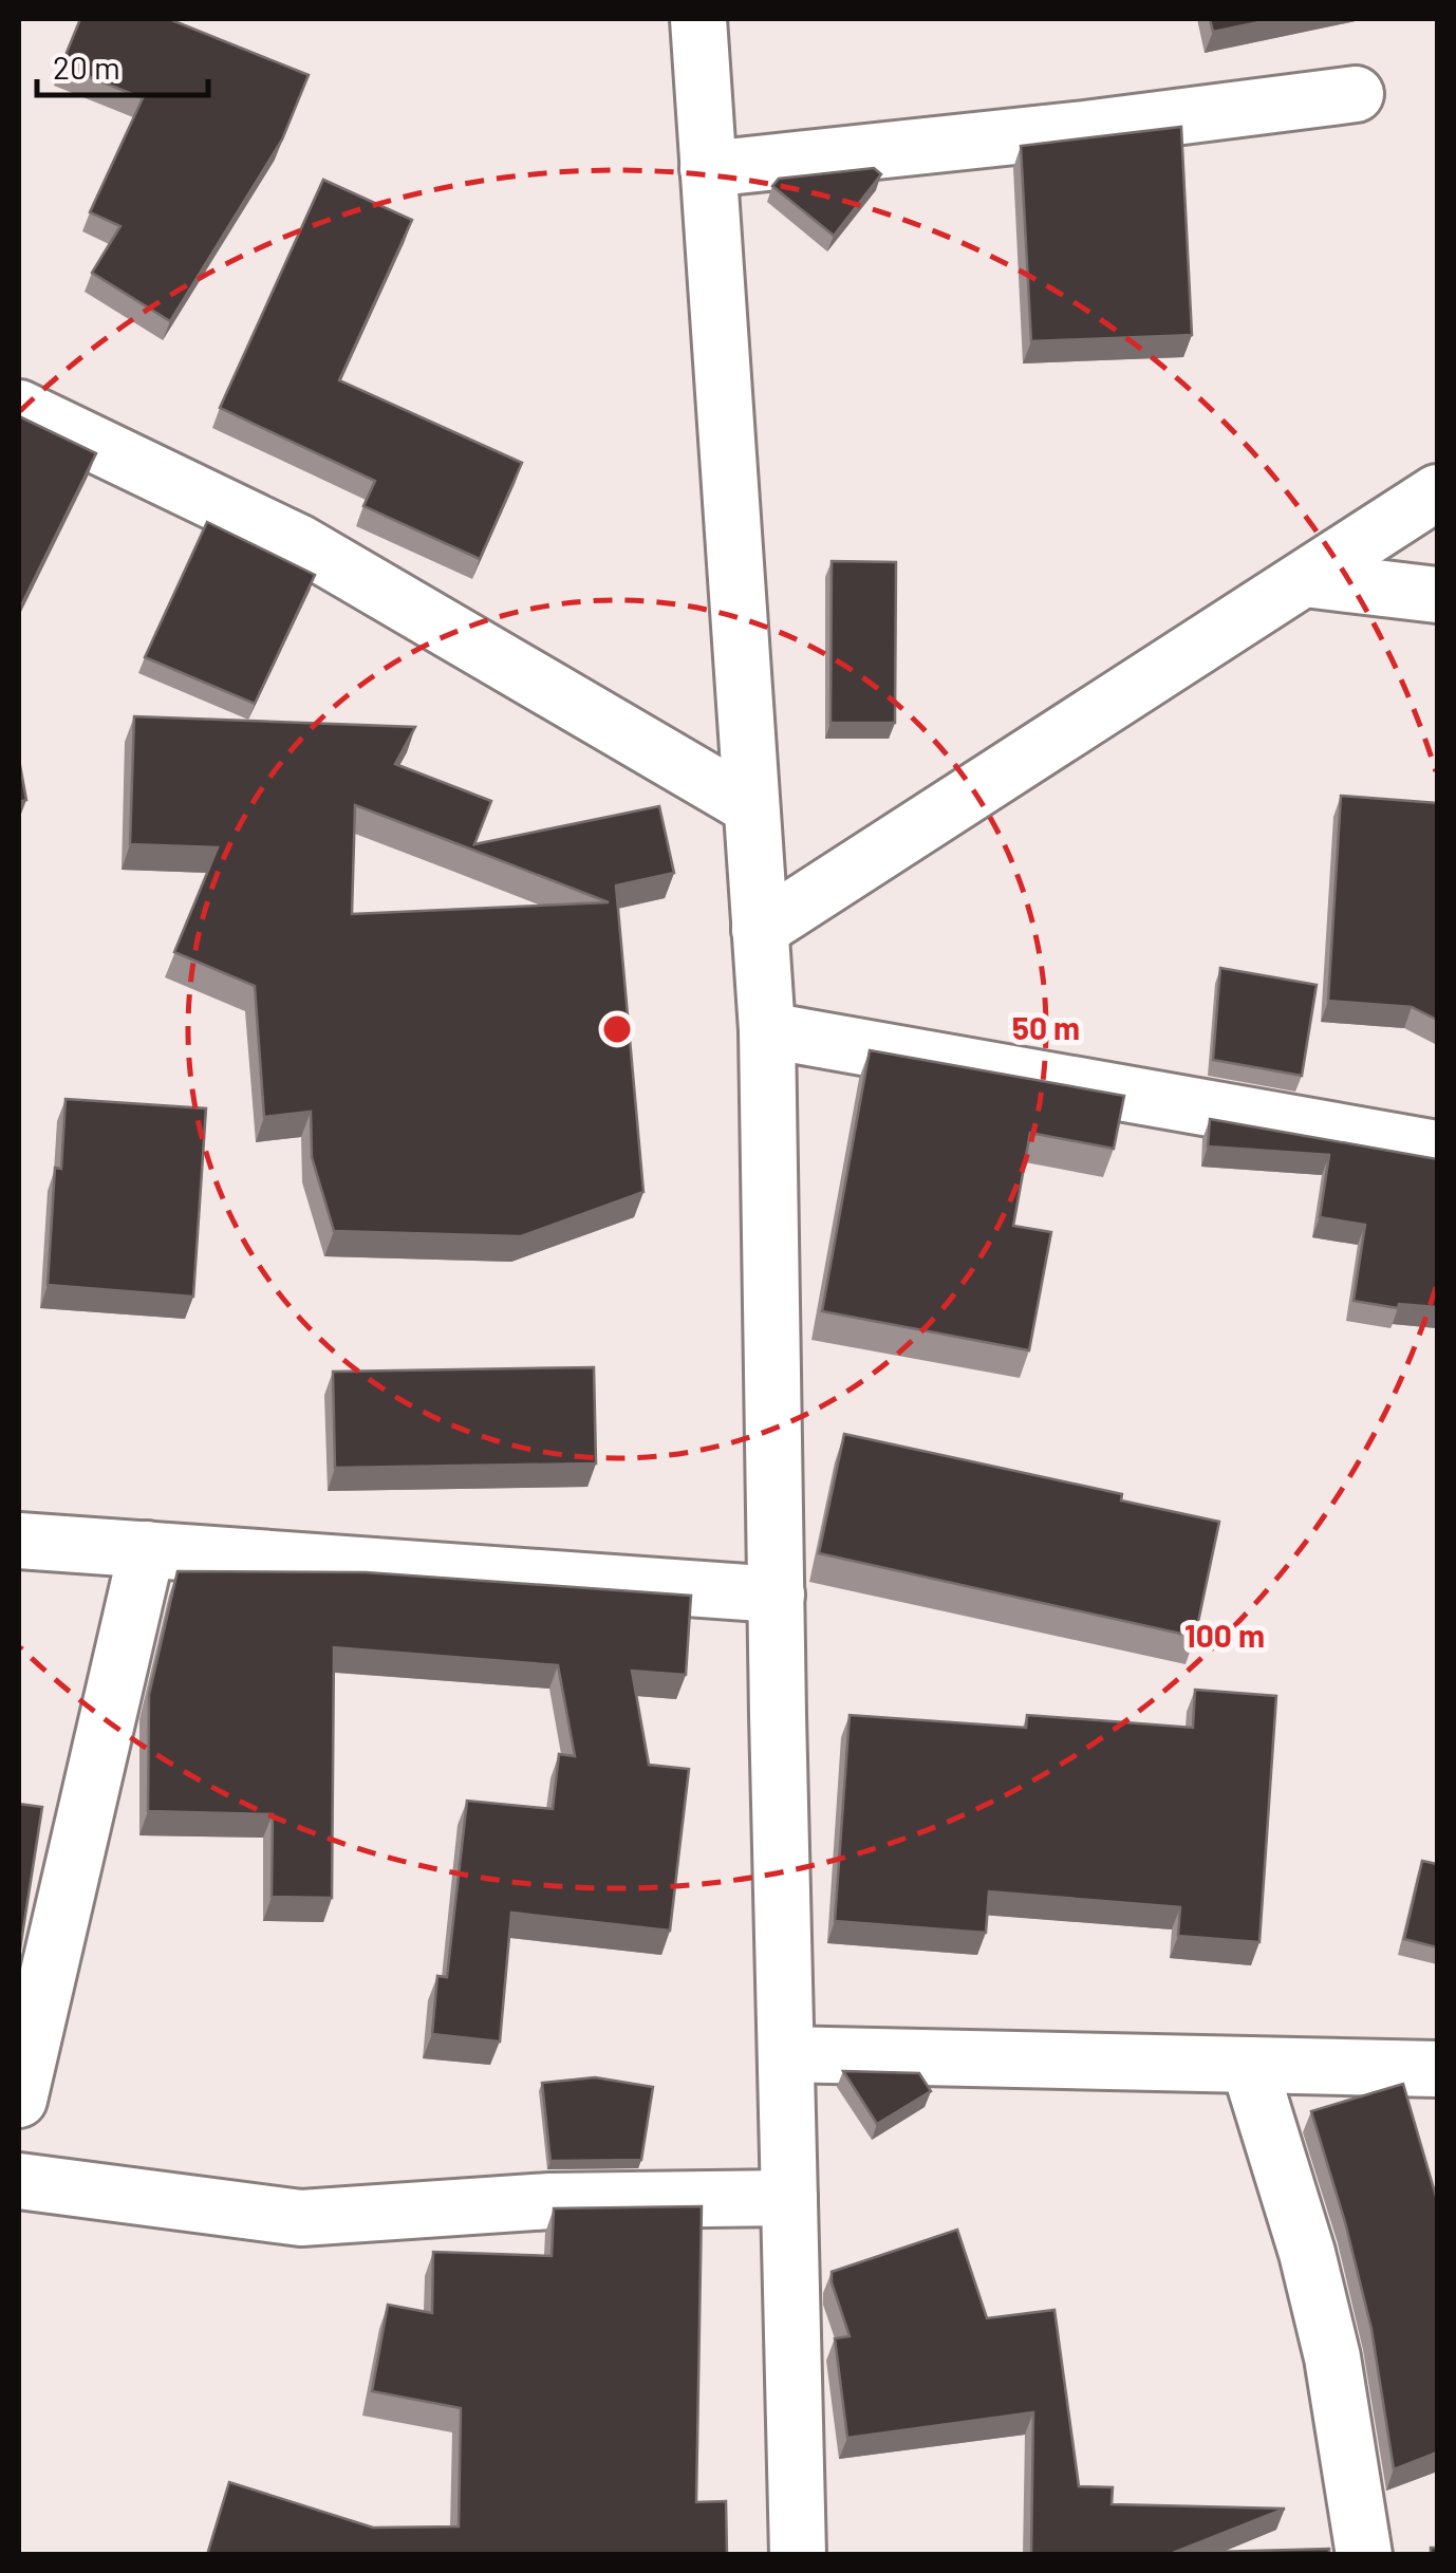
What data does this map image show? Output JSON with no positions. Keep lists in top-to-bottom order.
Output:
{
  "scale_bar": "20 m",
  "rings": ["50 m", "100 m"]
}
